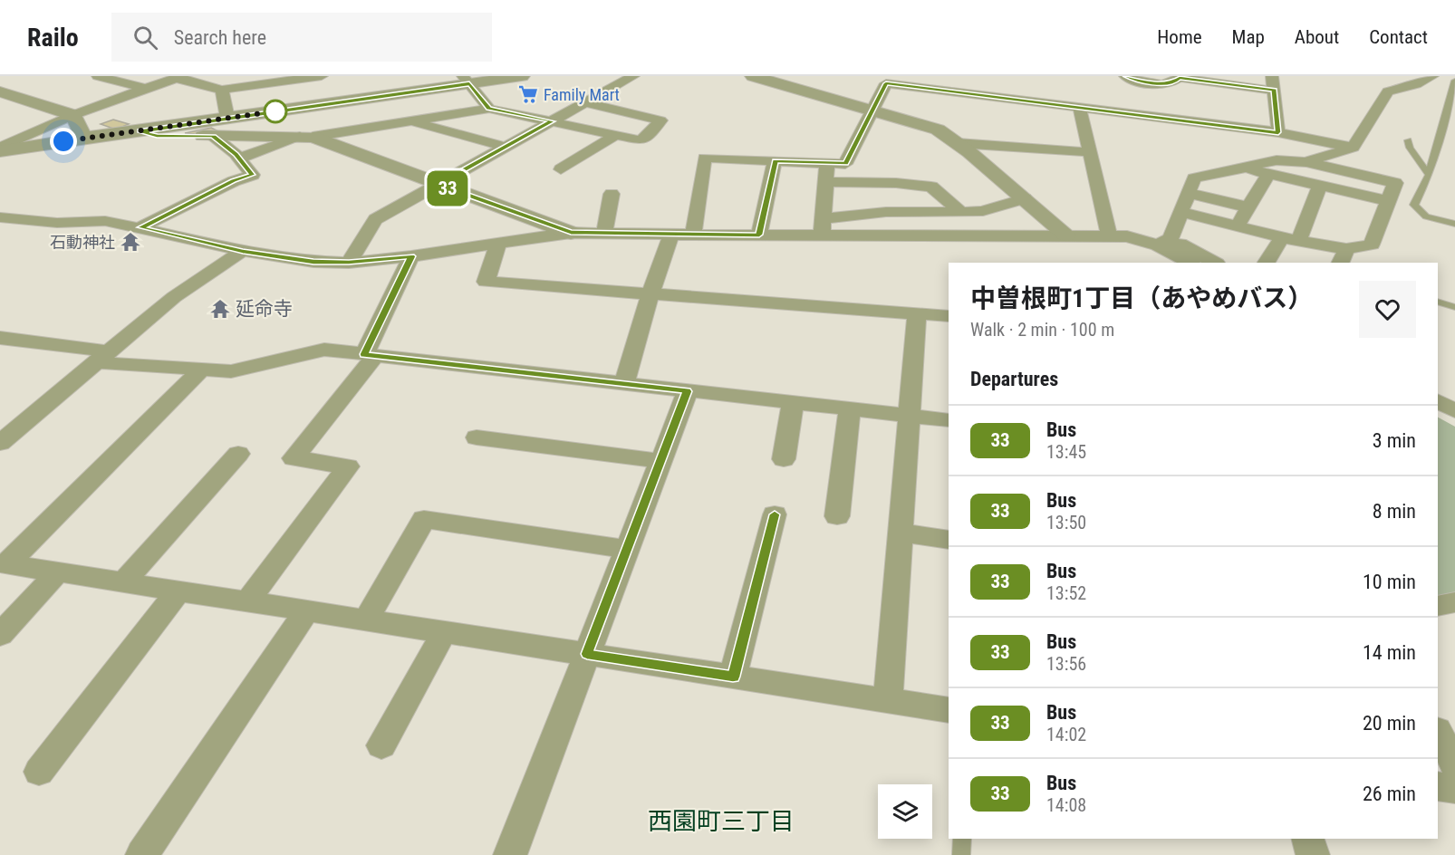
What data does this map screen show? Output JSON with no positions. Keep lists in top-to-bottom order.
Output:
{
  "districts": ["西園町三丁目"],
  "places": {
    "supermarket": ["Family Mart"],
    "temple": ["石動神社", "延命寺"]
  },
  "lines": ["bus line 33"],
  "page": {
    "header": "Railo",
    "search": "Search here",
    "nav": [
      "Home",
      "Map",
      "About",
      "Contact"
    ],
    "on_map": "33",
    "heading": [
      ["中曽根町1丁目（あやめバス）", "Walk · 2 min · 100 m"],
      "Departures"
    ],
    "list": [
      {
        "mark": "33",
        "name": "Bus",
        "note": "13:45",
        "value": "3 min"
      },
      {
        "mark": "33",
        "name": "Bus",
        "note": "13:50",
        "value": "8 min"
      },
      {
        "mark": "33",
        "name": "Bus",
        "note": "13:52",
        "value": "10 min"
      },
      {
        "mark": "33",
        "name": "Bus",
        "note": "13:56",
        "value": "14 min"
      },
      {
        "mark": "33",
        "name": "Bus",
        "note": "14:02",
        "value": "20 min"
      },
      {
        "mark": "33",
        "name": "Bus",
        "note": "14:08",
        "value": "26 min"
      }
    ]
  }
}
